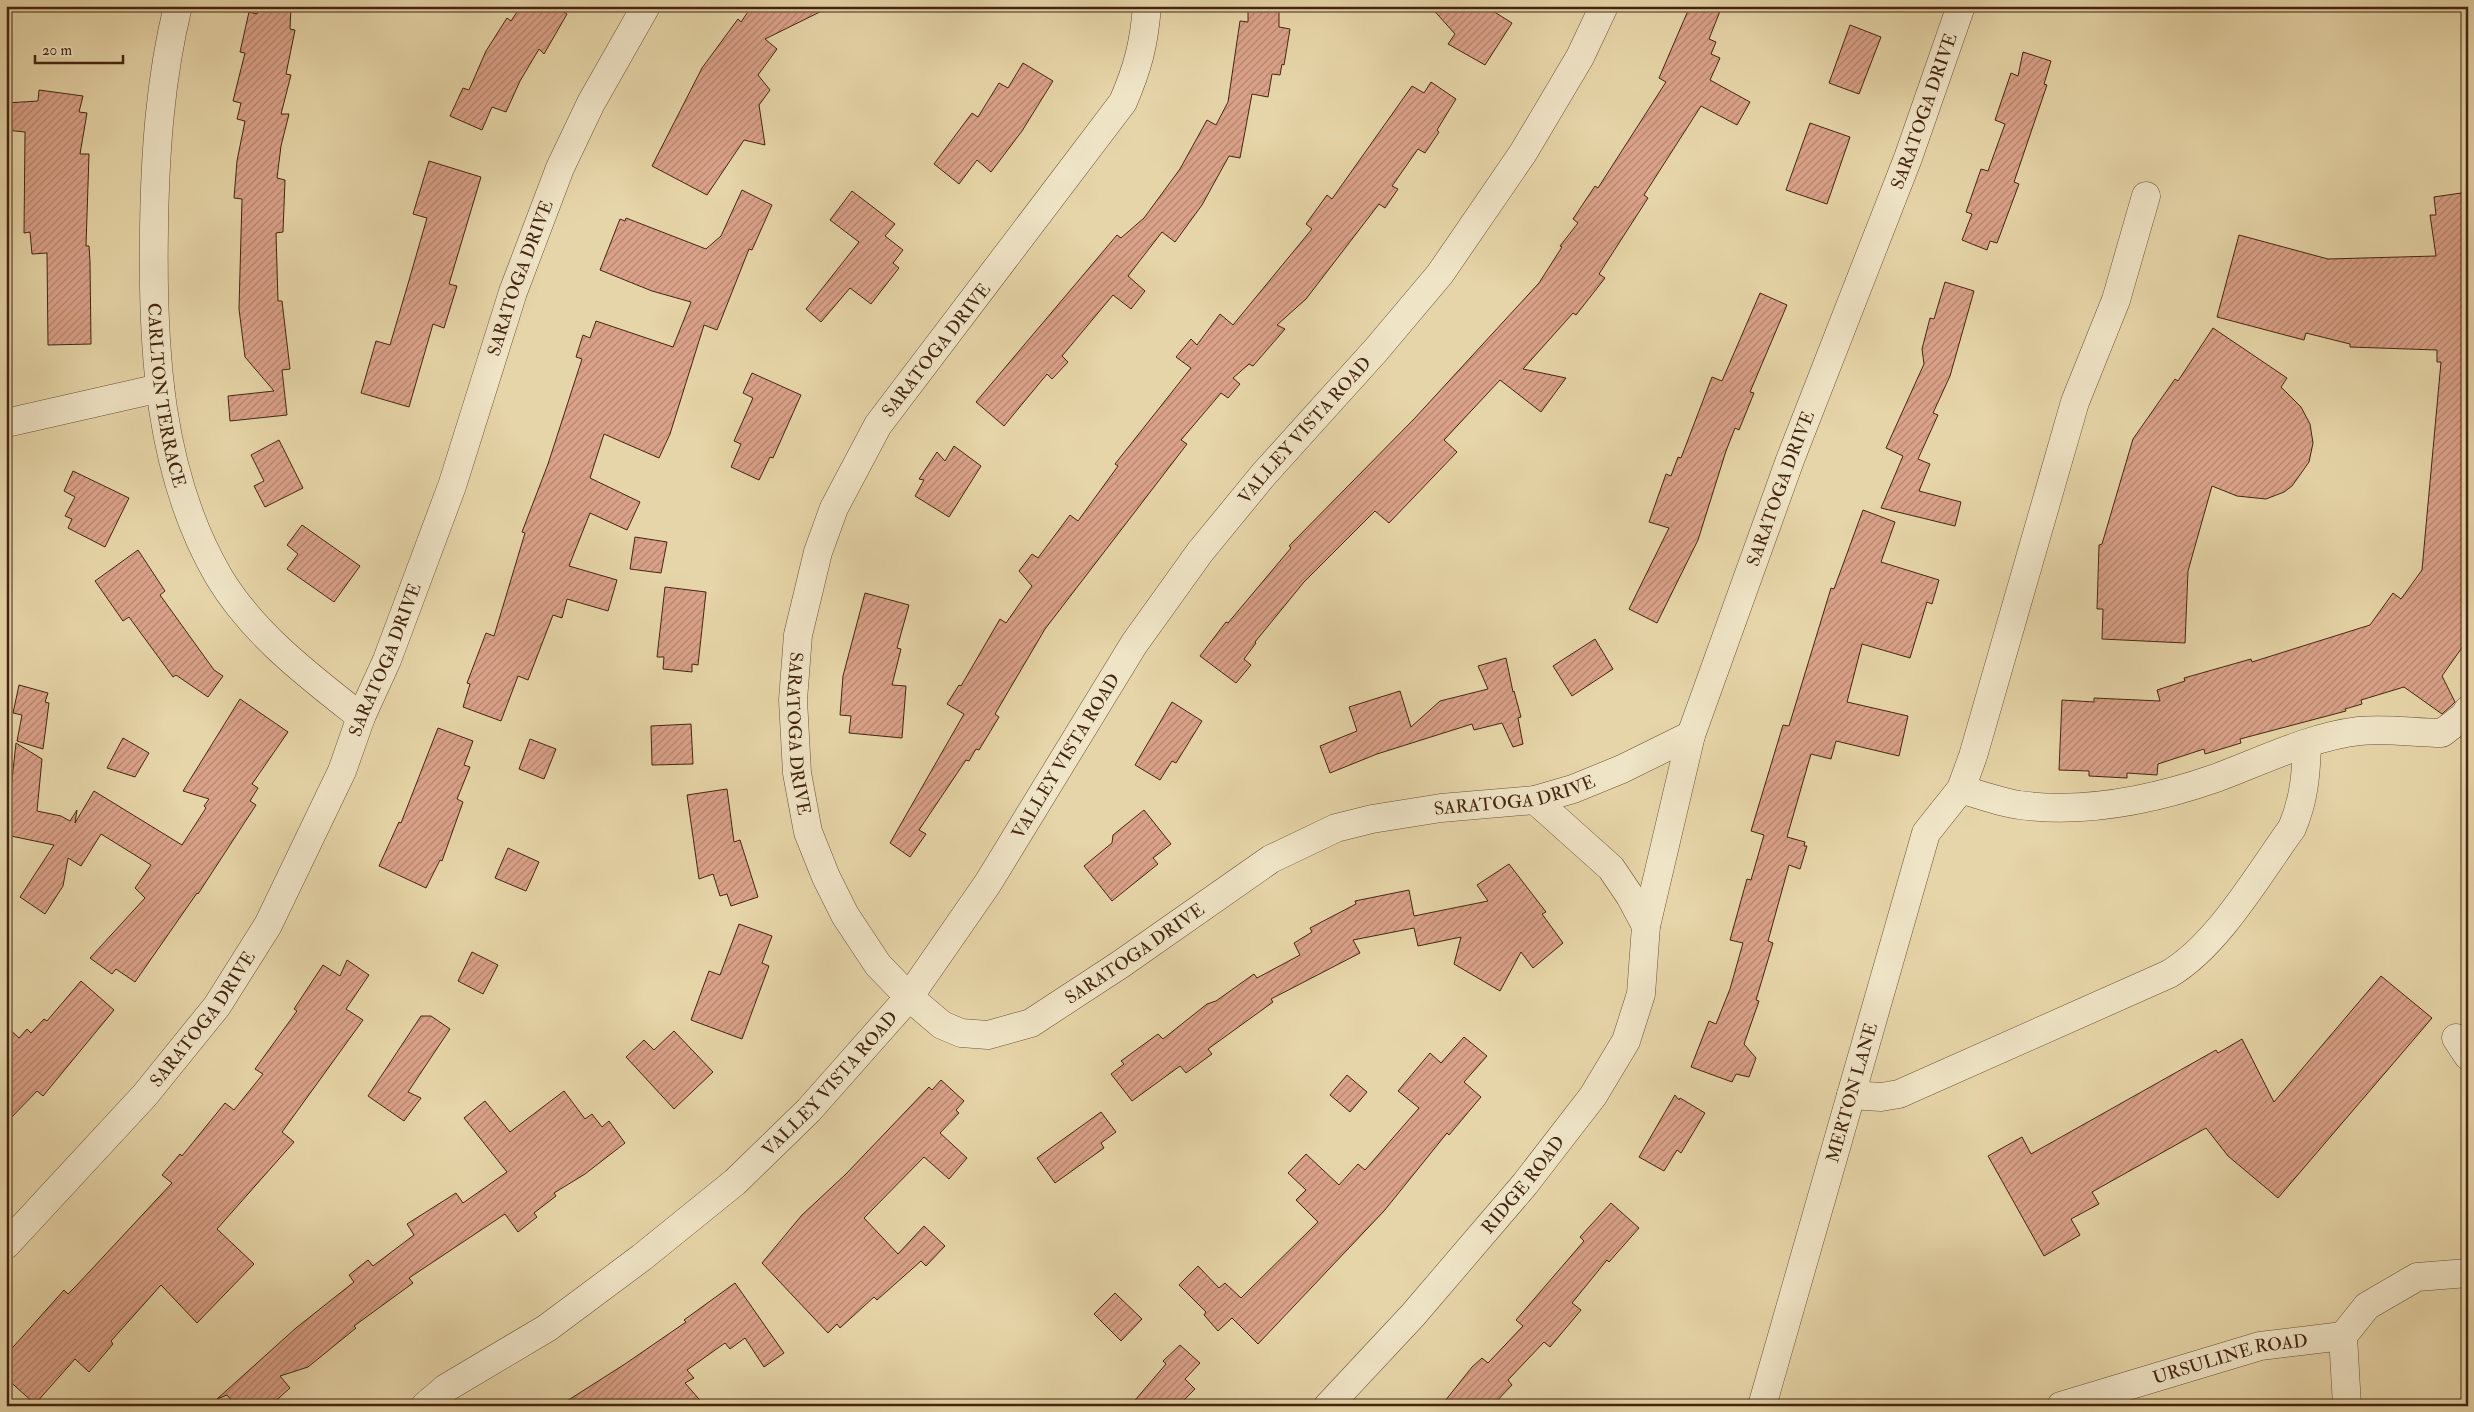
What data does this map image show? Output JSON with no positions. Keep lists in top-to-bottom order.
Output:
{
  "streets": {
    "street": [
      "SARATOGA DRIVE",
      "CARLTON TERRACE",
      "VALLEY VISTA ROAD",
      "MERTON LANE",
      "RIDGE ROAD",
      "URSULINE ROAD"
    ]
  },
  "crossings": [
    ["SARATOGA DRIVE", "CARLTON TERRACE"],
    ["SARATOGA DRIVE", "VALLEY VISTA ROAD"],
    ["SARATOGA DRIVE", "RIDGE ROAD"]
  ],
  "scale_bar": "20 m"
}
